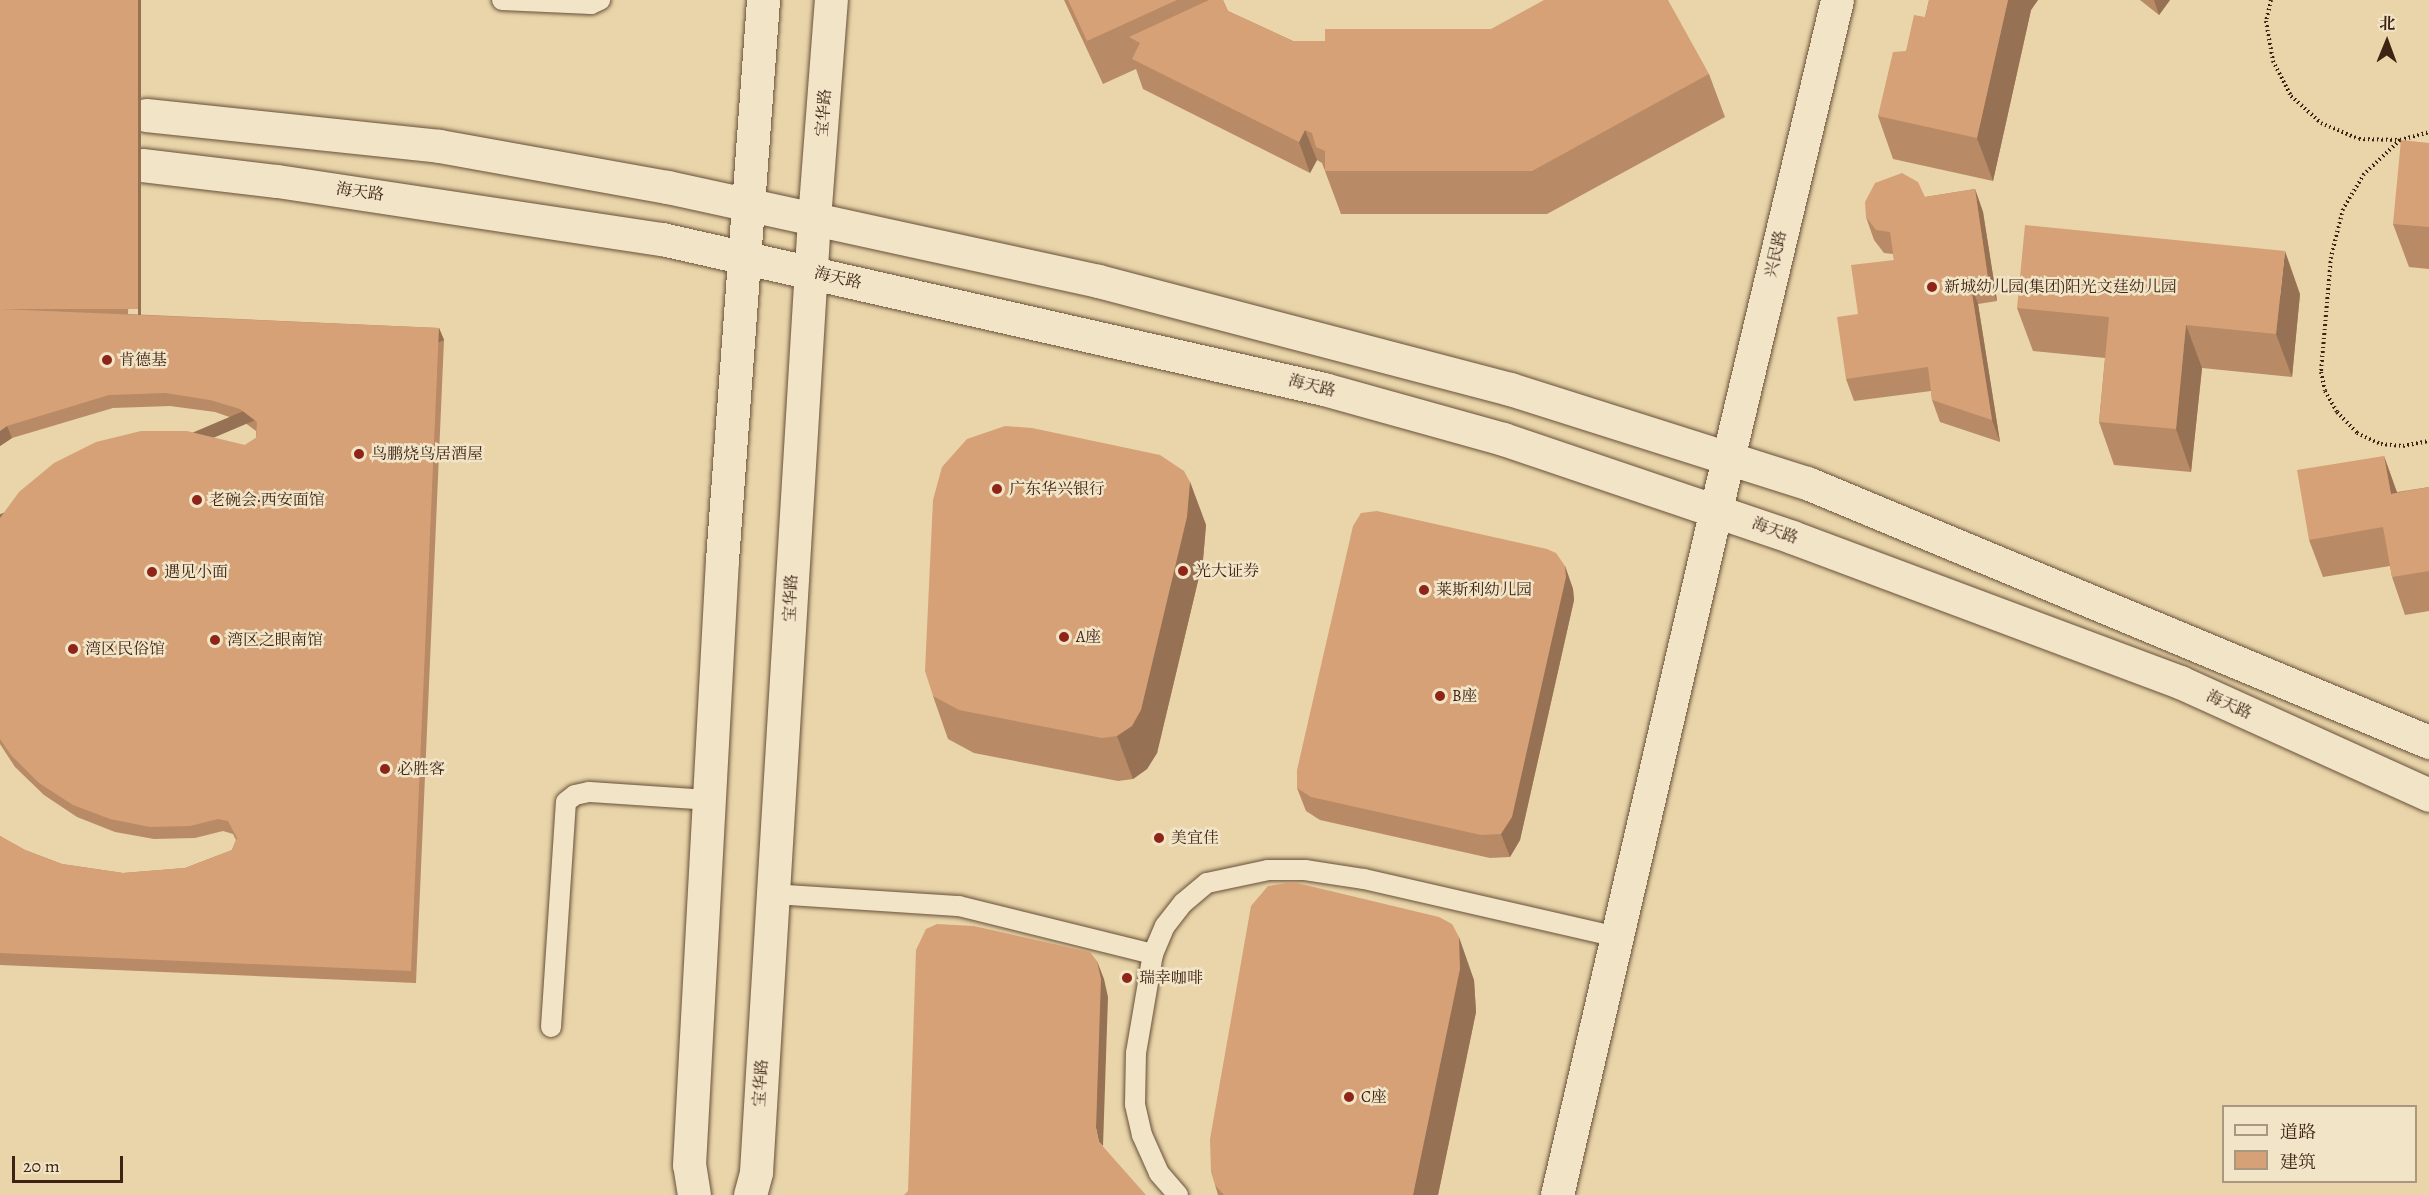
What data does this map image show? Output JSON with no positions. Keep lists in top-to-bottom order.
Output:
{
  "streets": {
    "main road": ["宝华路", "海天路", "兴民路"]
  },
  "crossings": [
    ["宝华路", "海天路"],
    ["海天路", "兴民路"]
  ],
  "places": [
    "新城幼儿园(集团)阳光文莛幼儿园",
    "肯德基",
    "鸟鹏烧鸟居酒屋",
    "广东华兴银行",
    "老碗会·西安面馆",
    "光大证券",
    "遇见小面",
    "莱斯利幼儿园",
    "A座",
    "湾区之眼南馆",
    "湾区民俗馆",
    "B座",
    "必胜客",
    "美宜佳",
    "瑞幸咖啡",
    "C座"
  ],
  "legend": ["道路", "建筑"],
  "scale_bar": "20 m",
  "north": "top"
}
